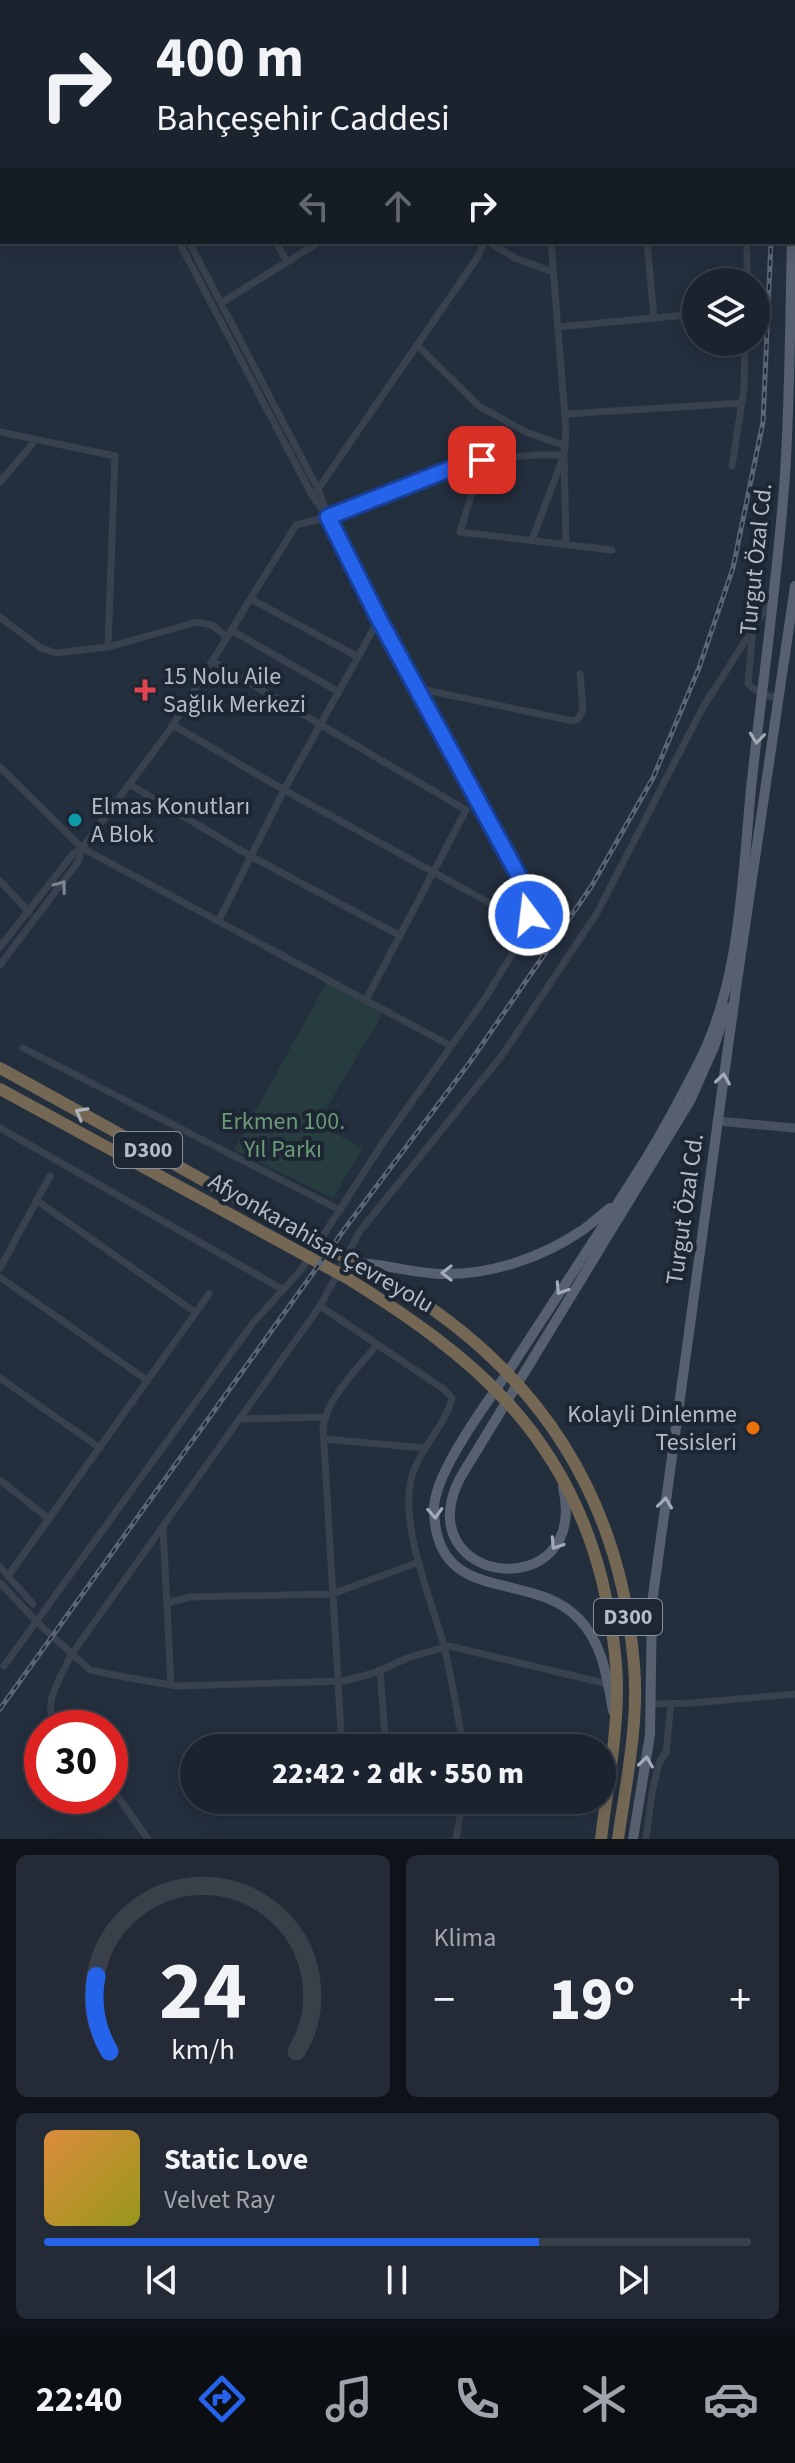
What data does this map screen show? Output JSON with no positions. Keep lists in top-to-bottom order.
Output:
{
  "streets": {
    "highway": ["D300", "Afyonkarahisar Çevreyolu"],
    "main road": ["Turgut Özal Cd."]
  },
  "crossings": [
    ["D300", "Afyonkarahisar Çevreyolu"]
  ],
  "parks": ["Erkmen 100. Yıl Parkı"],
  "places": {
    "health": ["15 Nolu Aile Sağlık Merkezi"],
    "other": ["Elmas Konutları A Blok", "Kolayli Dinlenme Tesisleri"]
  },
  "page": {
    "turn": ["400 m", "Bahçeşehir Caddesi"],
    "limit": "30",
    "trip": "22:42 · 2 dk · 550 m",
    "tile": "Klima",
    "heat": ["−", "19°", "+"],
    "song": ["Static Love", "Velvet Ray"],
    "tabs": "22:40",
    "gauge": ["24", "km/h"]
  }
}
